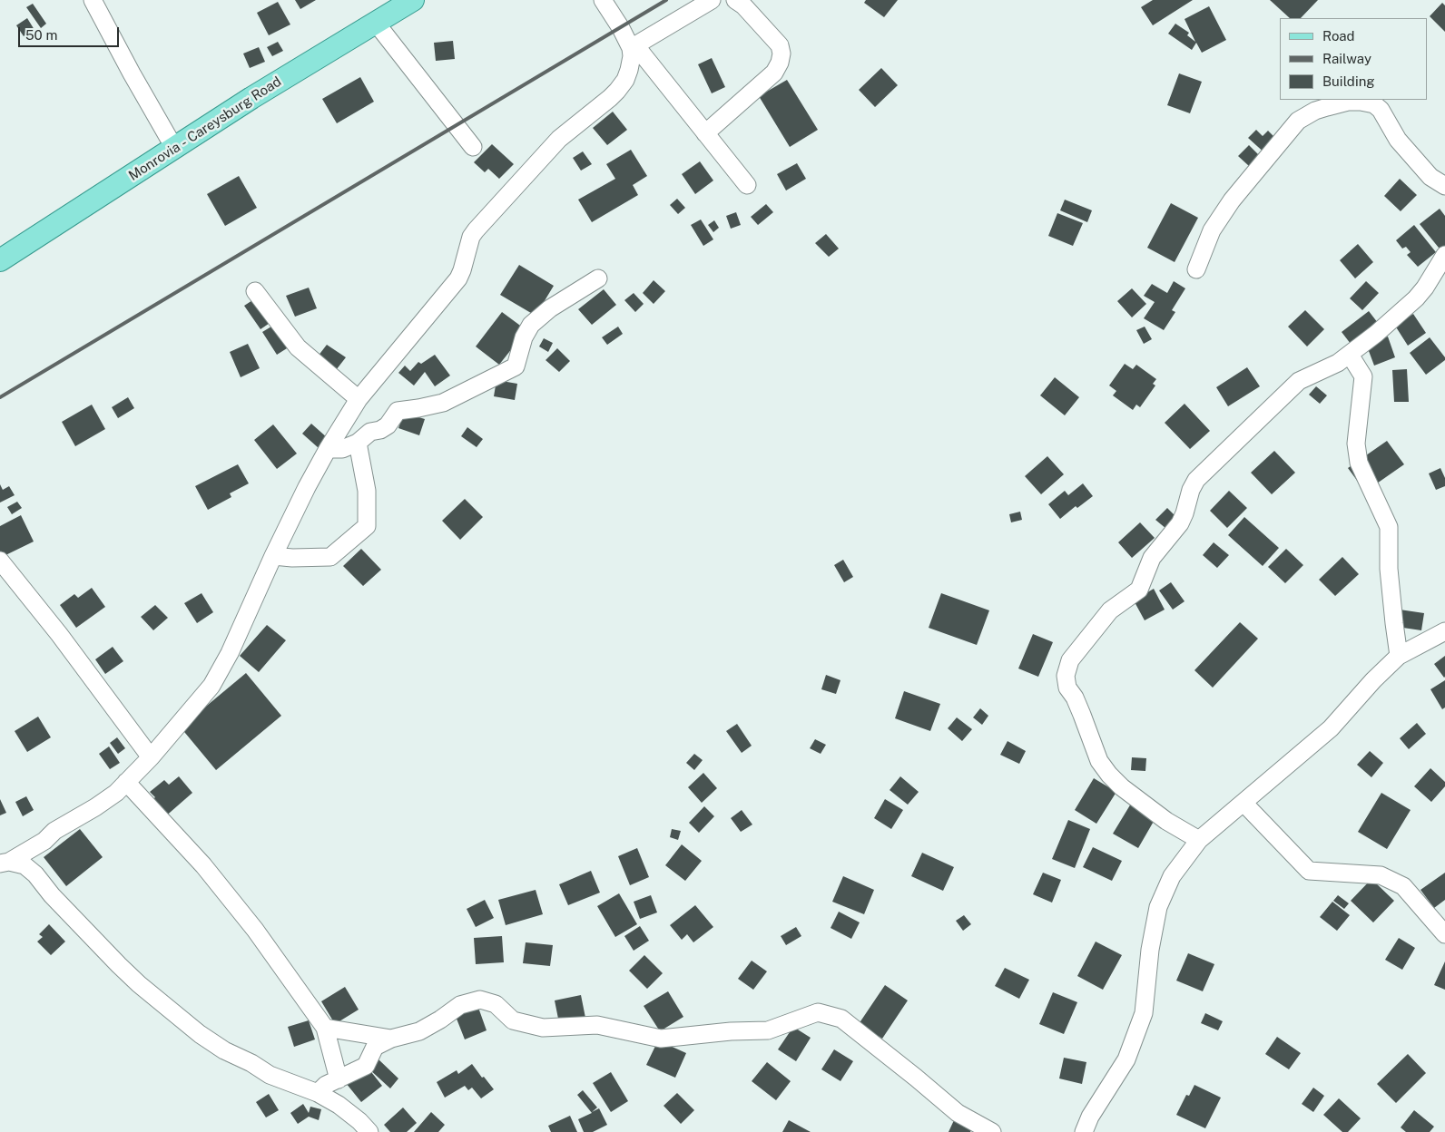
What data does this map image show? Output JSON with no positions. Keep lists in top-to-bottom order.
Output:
{
  "streets": {
    "main road": ["Monrovia - Careysburg Road"]
  },
  "legend": ["Road", "Railway", "Building"],
  "scale_bar": "50 m"
}
